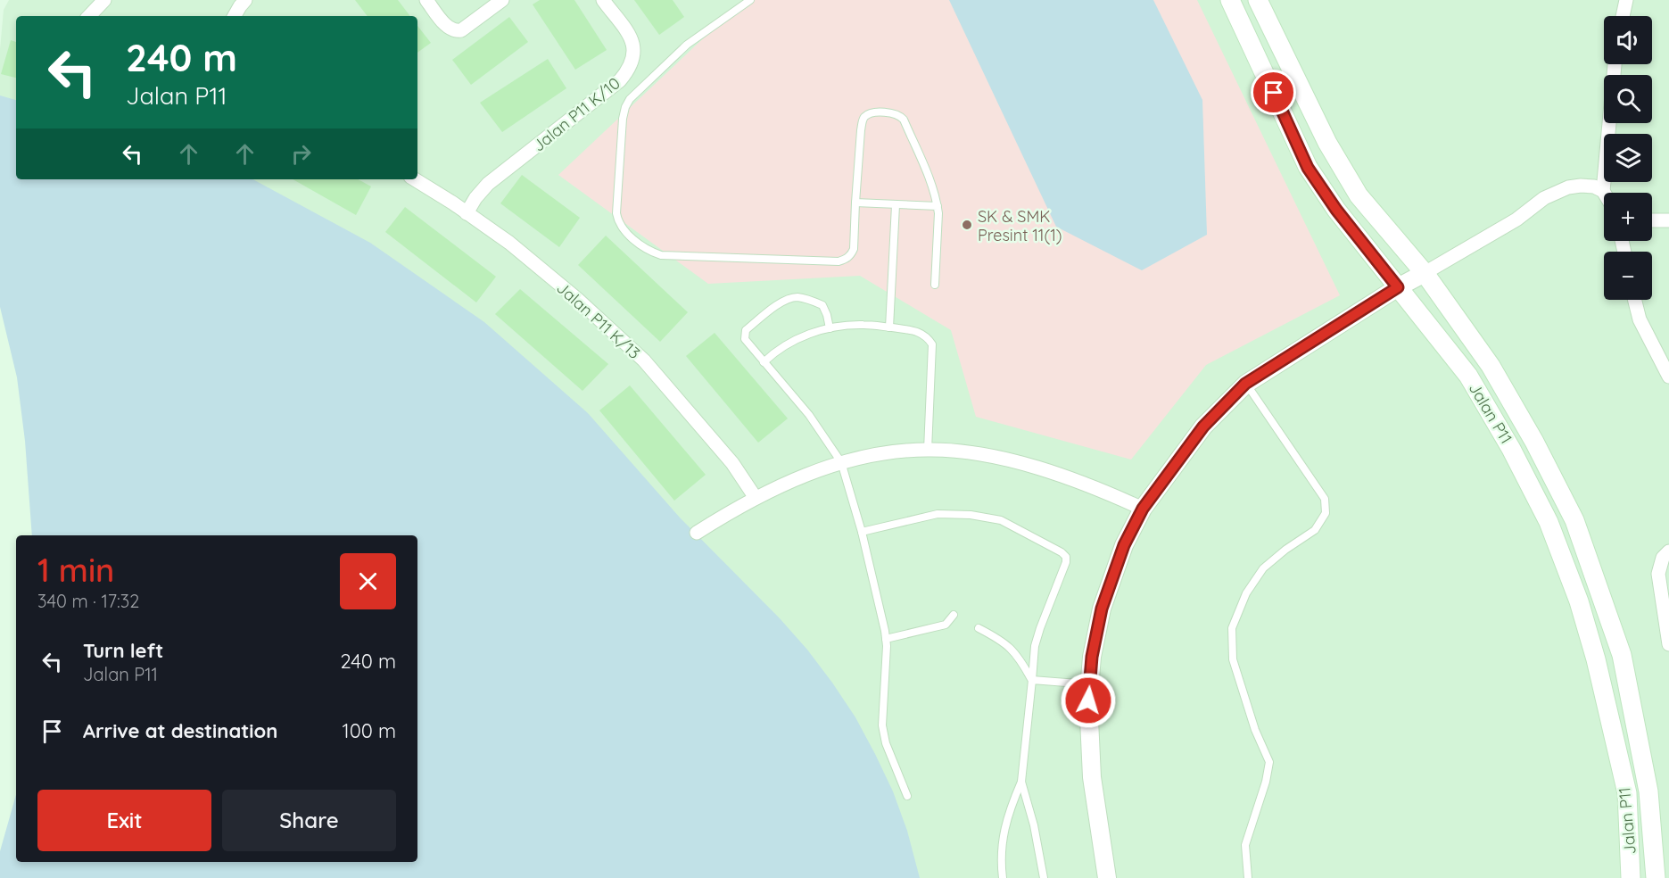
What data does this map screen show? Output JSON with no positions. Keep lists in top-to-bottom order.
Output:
{
  "streets": {
    "main road": ["Jalan P11"],
    "street": ["Jalan P11 K/10", "Jalan P11 K/13"]
  },
  "crossings": [
    ["Jalan P11 K/10", "Jalan P11 K/13"]
  ],
  "places": ["SK & SMK Presint 11(1)"],
  "page": {
    "map_buttons": ["+", "−"],
    "turn": ["240 m", "Jalan P11"],
    "heading": ["1 min", "340 m · 17:32"],
    "list": [
      {
        "name": "Turn left",
        "note": "Jalan P11",
        "value": "240 m"
      },
      {
        "name": "Arrive at destination",
        "value": "100 m"
      }
    ],
    "buttons": ["Exit", "Share"]
  }
}
